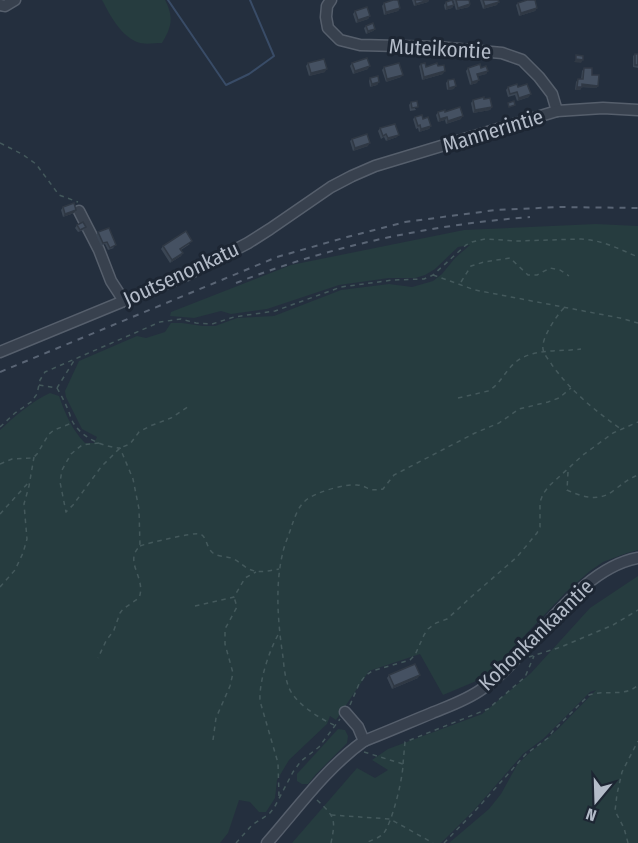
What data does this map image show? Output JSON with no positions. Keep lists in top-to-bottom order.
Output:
{
  "streets": {
    "street": [
      "Muteikontie",
      "Mannerintie",
      "Joutsenonkatu",
      "Kohonkankaantie"
    ]
  },
  "crossings": [
    ["Muteikontie", "Mannerintie"],
    ["Mannerintie", "Joutsenonkatu"]
  ],
  "north": "bottom"
}
